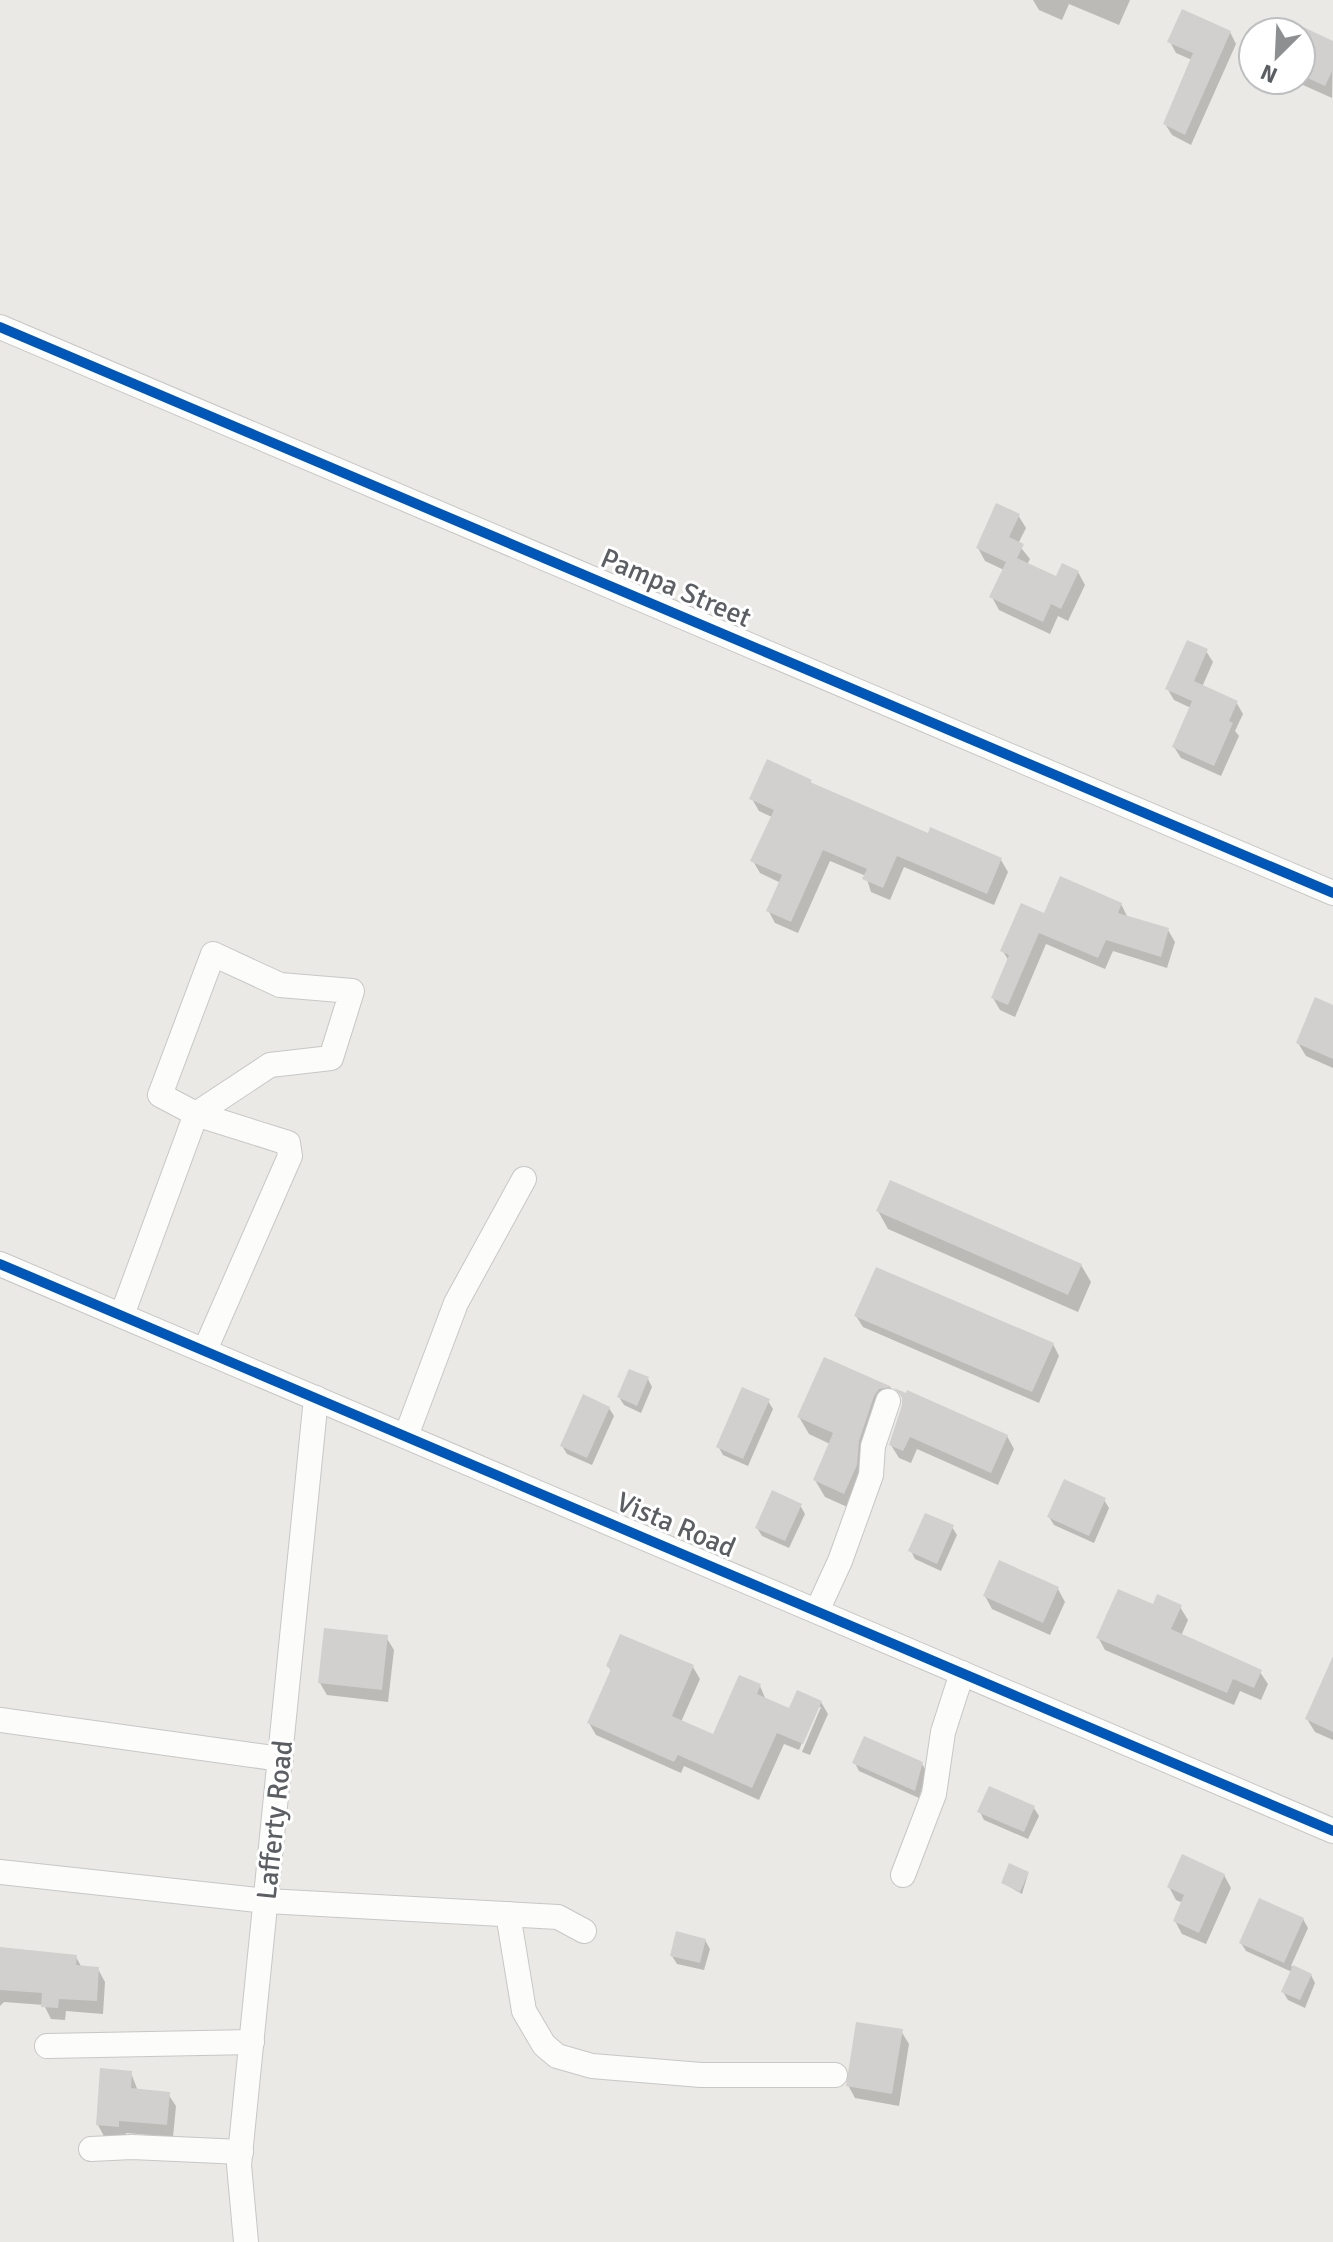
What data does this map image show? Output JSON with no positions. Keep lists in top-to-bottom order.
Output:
{
  "streets": {
    "street": ["Pampa Street", "Vista Road", "Lafferty Road"]
  },
  "crossings": [
    ["Vista Road", "Lafferty Road"]
  ],
  "north": "bottom left"
}
